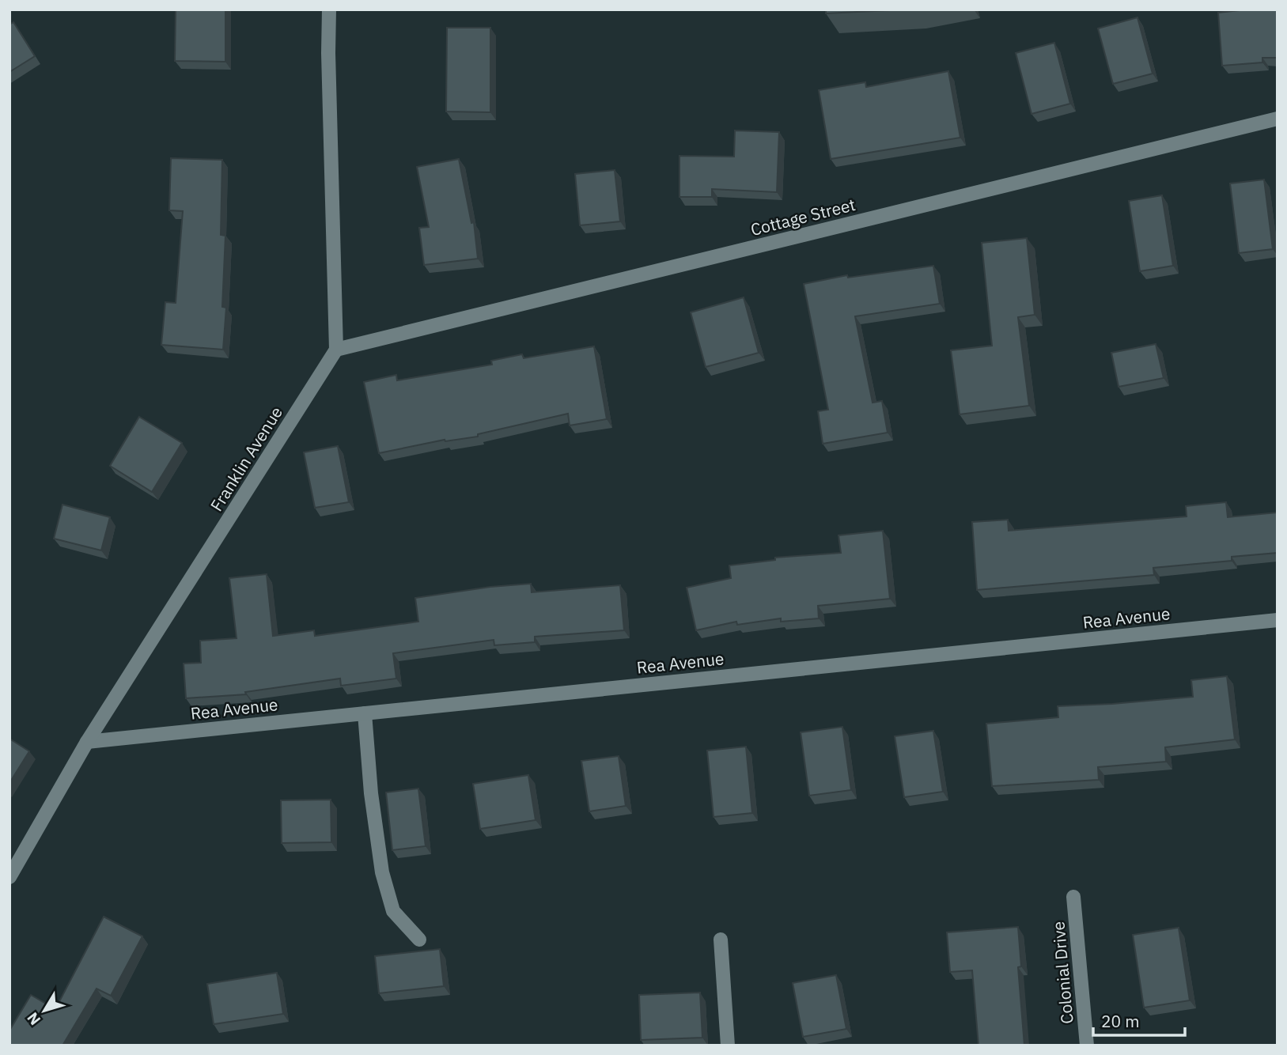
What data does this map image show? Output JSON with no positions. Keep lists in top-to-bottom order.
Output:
{
  "streets": {
    "street": [
      "Cottage Street",
      "Franklin Avenue",
      "Rea Avenue",
      "Colonial Drive"
    ]
  },
  "crossings": [
    ["Cottage Street", "Franklin Avenue"],
    ["Franklin Avenue", "Rea Avenue"]
  ],
  "scale_bar": "20 m",
  "north": "bottom left"
}
